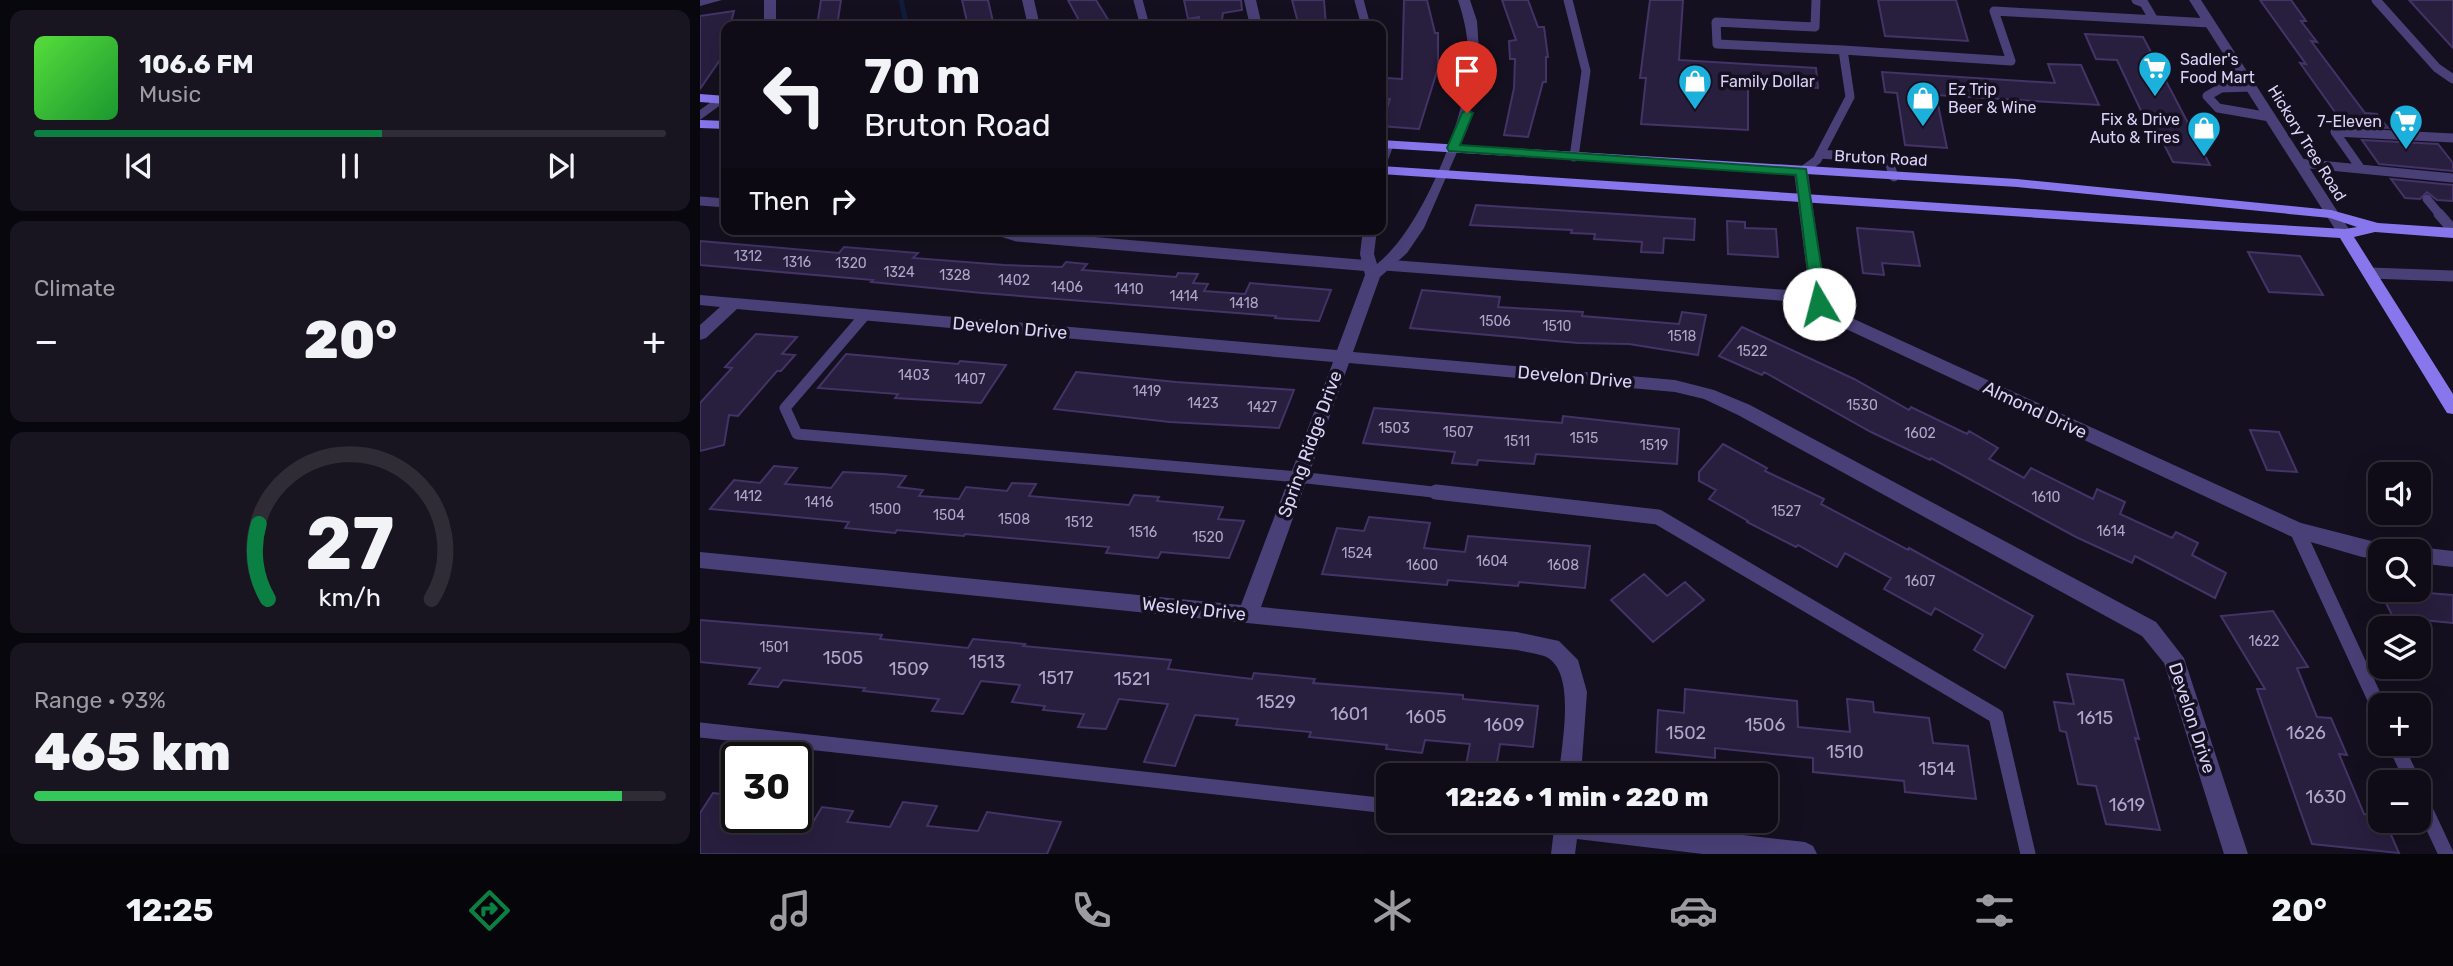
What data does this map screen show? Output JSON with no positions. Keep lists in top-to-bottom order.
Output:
{
  "streets": {
    "main road": ["Bruton Road"],
    "street": [
      "Hickory Tree Road",
      "Develon Drive",
      "Almond Drive",
      "Spring Ridge Drive",
      "Wesley Drive"
    ]
  },
  "crossings": [
    ["Hickory Tree Road", "Bruton Road"],
    ["Bruton Road", "Spring Ridge Drive"],
    ["Develon Drive", "Spring Ridge Drive"],
    ["Spring Ridge Drive", "Wesley Drive"]
  ],
  "places": {
    "supermarket": ["Sadler's Food Mart", "7-Eleven"],
    "shop": ["Family Dollar", "Ez Trip Beer & Wine", "Fix & Drive Auto & Tires"]
  },
  "house_numbers": [
    "1312",
    "1316",
    "1320",
    "1324",
    "1328",
    "1402",
    "1406",
    "1410",
    "1414",
    "1418",
    "1506",
    "1510",
    "1518",
    "1522",
    "1403",
    "1407",
    "1419",
    "1423",
    "1530",
    "1427",
    "1503",
    "1507",
    "1602",
    "1515",
    "1511",
    "1519",
    "1412",
    "1610",
    "1416",
    "1500",
    "1527",
    "1504",
    "1508",
    "1512",
    "1614",
    "1516",
    "1520",
    "1524",
    "1604",
    "1600",
    "1608",
    "1607",
    "1622",
    "1501",
    "1505",
    "1513",
    "1509",
    "1517",
    "1521",
    "1529",
    "1601",
    "1605",
    "1615",
    "1609",
    "1506",
    "1502",
    "1626",
    "1510",
    "1514",
    "1630",
    "1619"
  ],
  "page": {
    "turn": ["70 m", "Bruton Road"],
    "song": ["106.6 FM", "Music"],
    "then": "Then",
    "tile": [
      "Climate",
      ["Range · 93%", "465 km"]
    ],
    "heat": ["−", "20°", "+"],
    "map_buttons": ["+", "−"],
    "limit": "30",
    "trip": "12:26 · 1 min · 220 m",
    "tabs": ["12:25", "20°"],
    "gauge": ["27", "km/h"]
  }
}
